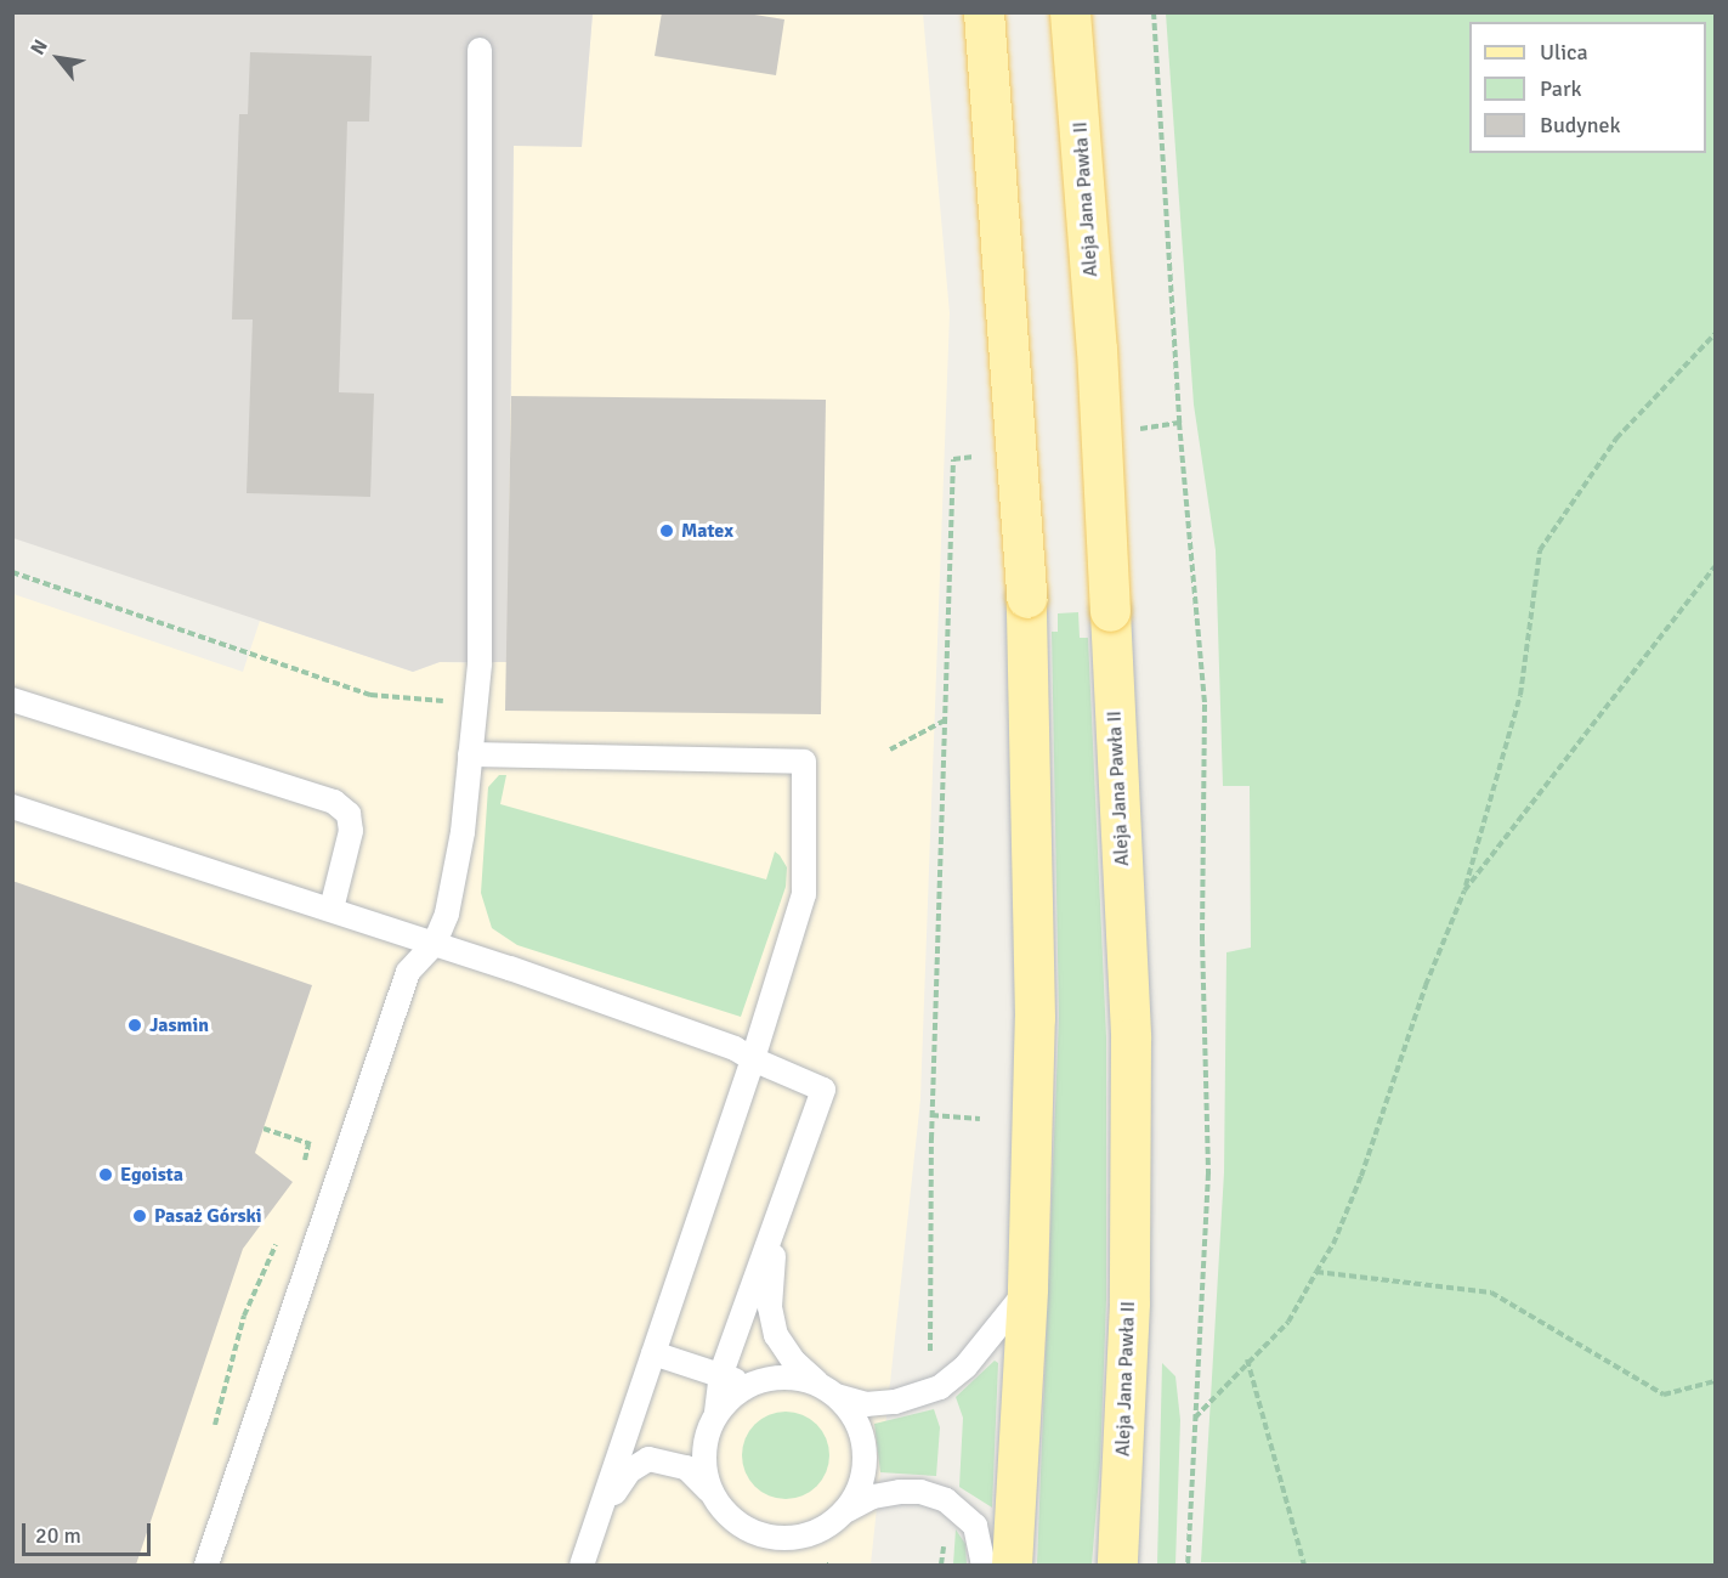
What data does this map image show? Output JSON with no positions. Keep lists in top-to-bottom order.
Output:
{
  "streets": {
    "main road": ["Aleja Jana Pawła II"]
  },
  "places": [
    "Matex",
    "Jasmin",
    "Egoista",
    "Pasaż Górski"
  ],
  "legend": ["Ulica", "Park", "Budynek"],
  "scale_bar": "20 m",
  "north": "top left"
}
